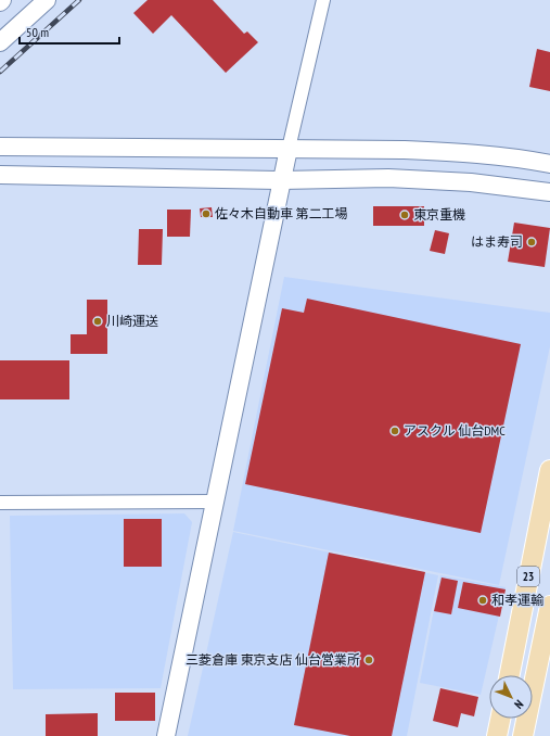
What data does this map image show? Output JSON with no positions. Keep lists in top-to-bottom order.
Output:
{
  "streets": {
    "main road": ["23"]
  },
  "places": [
    "佐々木自動車 第二工場",
    "東京重機",
    "はま寿司",
    "川崎運送",
    "アスクル 仙台DMC",
    "和孝運輸",
    "三菱倉庫 東京支店 仙台営業所"
  ],
  "scale_bar": "50 m",
  "north": "bottom right"
}
